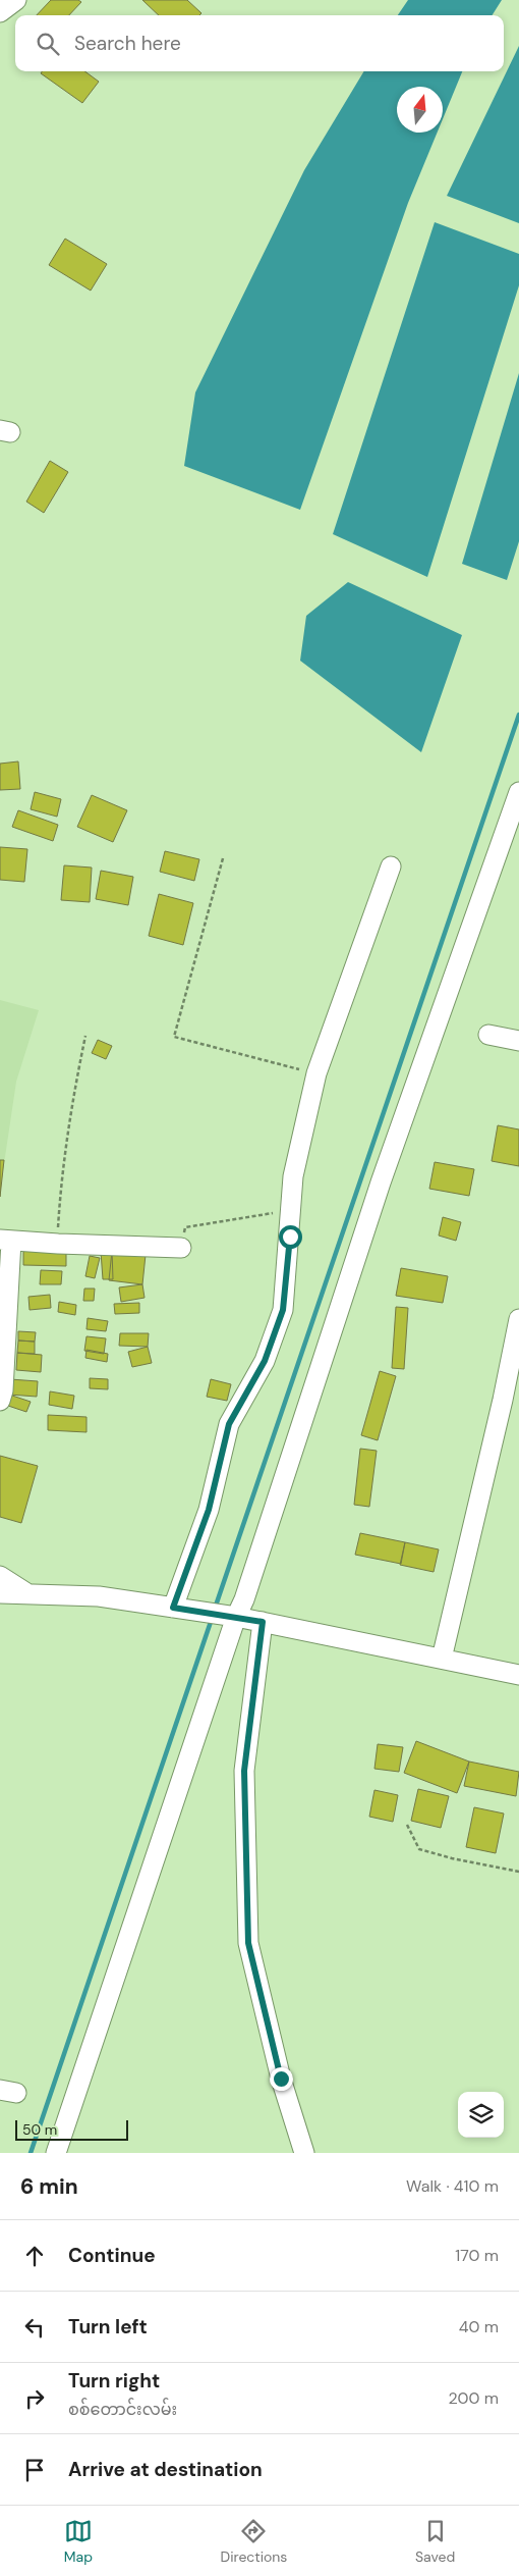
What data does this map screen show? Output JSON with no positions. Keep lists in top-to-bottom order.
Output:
{
  "scale_bar": "50 m",
  "north": "top",
  "page": {
    "search": "Search here",
    "scale": "50 m",
    "heading": ["6 min", "Walk · 410 m"],
    "list": [
      ["Continue", "170 m"],
      ["Turn left", "40 m"],
      ["Turn right", "စစ်တောင်းလမ်း", "200 m"],
      "Arrive at destination"
    ],
    "nav": ["Map", "Directions", "Saved"]
  }
}
